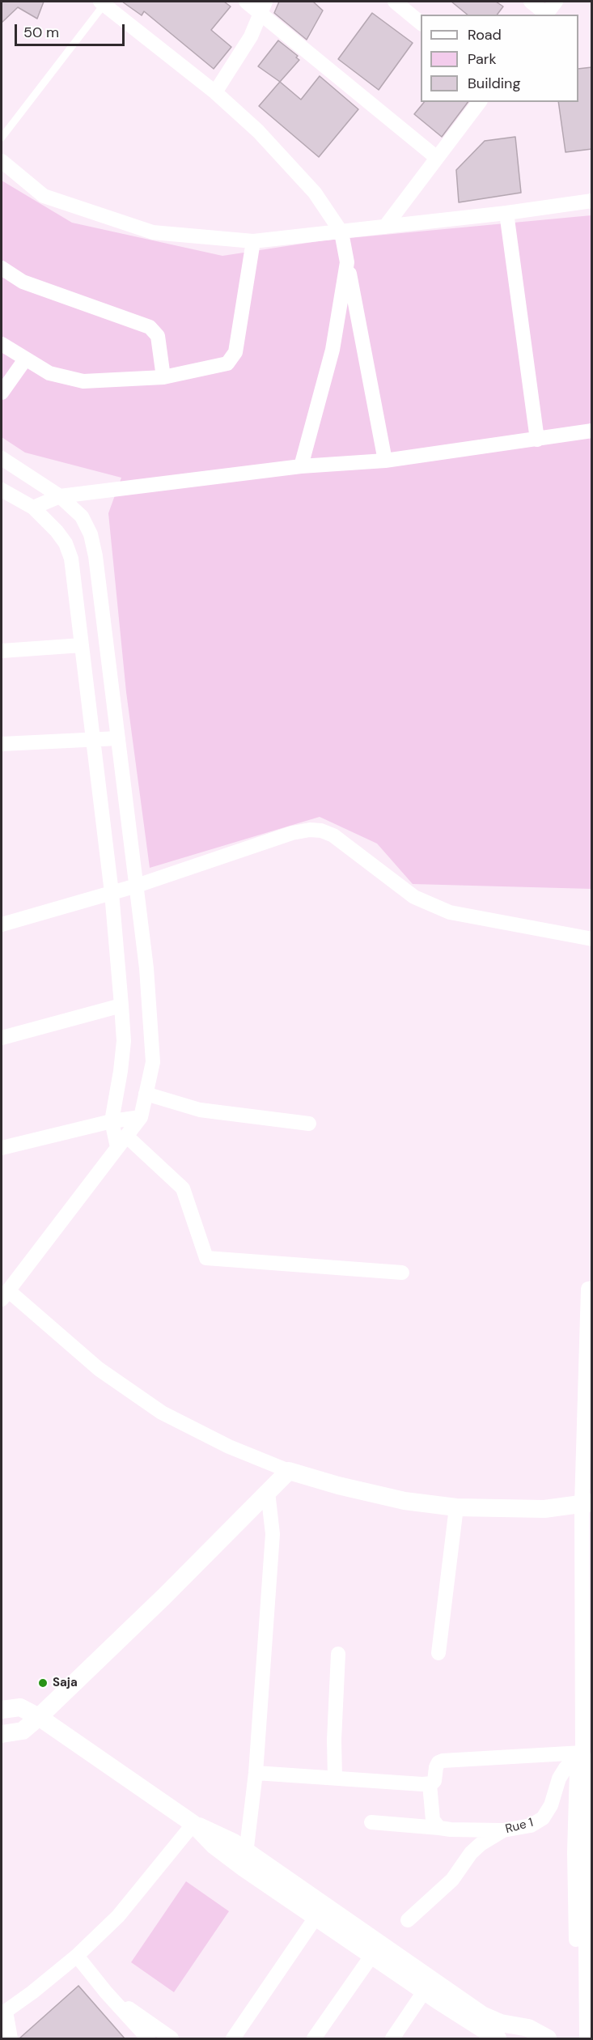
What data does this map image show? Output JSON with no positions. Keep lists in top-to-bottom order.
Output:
{
  "streets": {
    "street": ["Rue 1"]
  },
  "places": ["Saja"],
  "legend": ["Road", "Park", "Building"],
  "scale_bar": "50 m"
}
